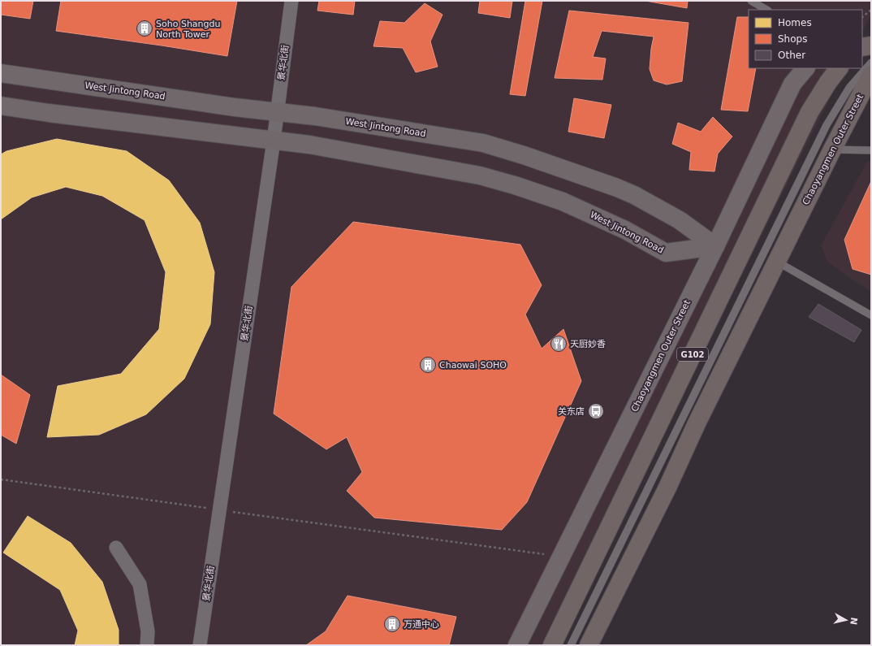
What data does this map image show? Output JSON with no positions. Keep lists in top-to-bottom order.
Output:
{
  "streets": {
    "highway": ["Chaoyangmen Outer Street", "G102"],
    "main road": ["West Jintong Road"],
    "street": ["景华北街"]
  },
  "crossings": [
    ["景华北街", "West Jintong Road"],
    ["West Jintong Road", "Chaoyangmen Outer Street"]
  ],
  "places": {
    "building": ["Soho Shangdu North Tower", "Chaowai SOHO", "万通中心"],
    "restaurant": ["天厨妙香"],
    "bus stop": ["关东店"]
  },
  "legend": ["Homes", "Shops", "Other"],
  "north": "right"
}
